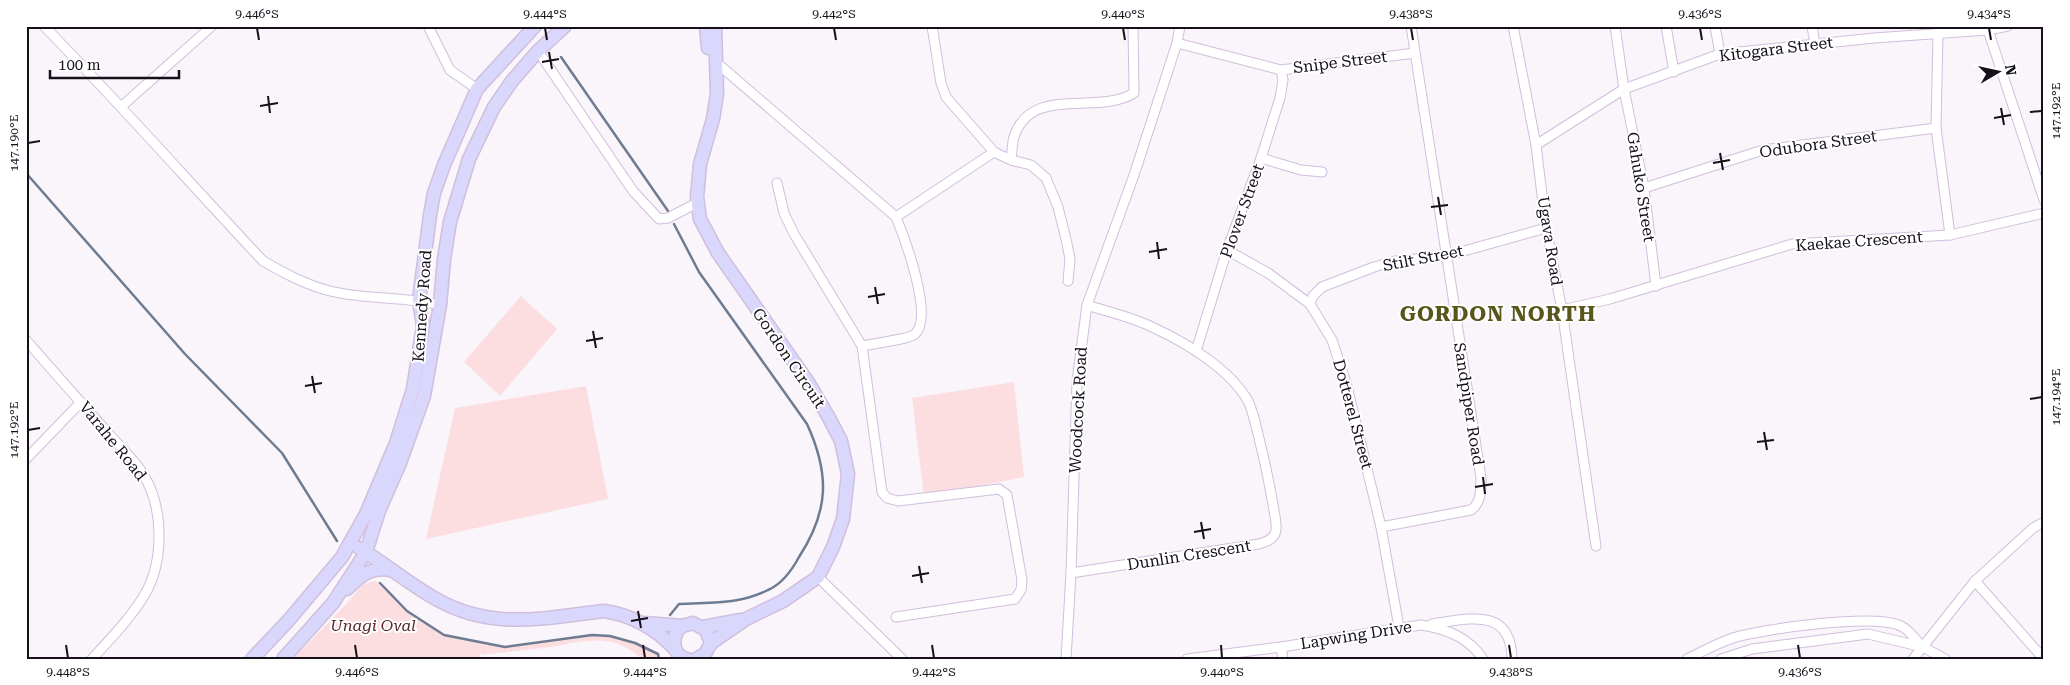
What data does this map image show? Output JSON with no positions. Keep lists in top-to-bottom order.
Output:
{
  "streets": {
    "main road": ["Kennedy Road", "Gordon Circuit"],
    "street": [
      "Kitogara Street",
      "Snipe Street",
      "Odubora Street",
      "Gahuko Street",
      "Plover Street",
      "Ugava Road",
      "Kaekae Crescent",
      "Stilt Street",
      "Sandpiper Road",
      "Woodcock Road",
      "Dotterel Street",
      "Varahe Road",
      "Dunlin Crescent",
      "Lapwing Drive"
    ]
  },
  "crossings": [
    ["Kitogara Street", "Gahuko Street"],
    ["Kitogara Street", "Ugava Road"],
    ["Snipe Street", "Plover Street"],
    ["Snipe Street", "Sandpiper Road"],
    ["Snipe Street", "Woodcock Road"],
    ["Odubora Street", "Gahuko Street"],
    ["Gahuko Street", "Kaekae Crescent"],
    ["Plover Street", "Dotterel Street"],
    ["Plover Street", "Dunlin Crescent"],
    ["Ugava Road", "Kaekae Crescent"],
    ["Ugava Road", "Stilt Street"],
    ["Stilt Street", "Sandpiper Road"],
    ["Stilt Street", "Dotterel Street"],
    ["Sandpiper Road", "Dotterel Street"],
    ["Woodcock Road", "Dunlin Crescent"],
    ["Dotterel Street", "Lapwing Drive"]
  ],
  "districts": ["GORDON NORTH"],
  "parks": ["Unagi Oval"],
  "scale_bar": "100 m",
  "north": "right",
  "coordinates": [
    "9.446°S",
    "9.444°S",
    "9.442°S",
    "9.440°S",
    "9.438°S",
    "9.436°S",
    "9.434°S",
    "147.192°E",
    "147.190°E",
    "147.194°E",
    "9.448°S"
  ]
}
